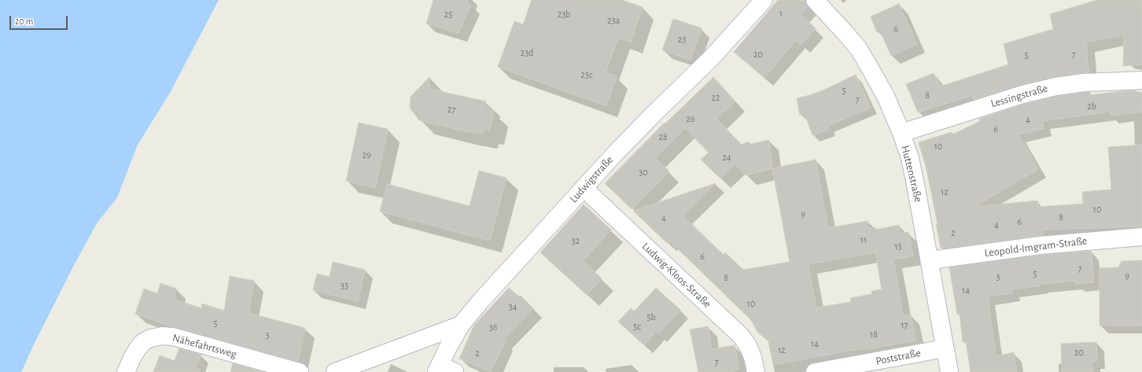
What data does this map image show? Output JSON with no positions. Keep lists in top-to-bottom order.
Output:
{
  "streets": {
    "street": [
      "Lessingstraße",
      "Huttenstraße",
      "Ludwigstraße",
      "Leopold-Imgram-Straße",
      "Ludwig-Kloos-Straße",
      "Nähefahrtsweg",
      "Poststraße"
    ]
  },
  "crossings": [
    ["Lessingstraße", "Huttenstraße"],
    ["Huttenstraße", "Leopold-Imgram-Straße"],
    ["Huttenstraße", "Poststraße"],
    ["Ludwigstraße", "Ludwig-Kloos-Straße"]
  ],
  "house_numbers": [
    "1",
    "25",
    "23b",
    "23a",
    "6",
    "23",
    "23d",
    "20",
    "7",
    "5",
    "23c",
    "5",
    "8",
    "22",
    "7",
    "2b",
    "27",
    "26",
    "4",
    "6",
    "28",
    "10",
    "29",
    "24",
    "30",
    "12",
    "10",
    "9",
    "8",
    "4",
    "6",
    "4",
    "2",
    "11",
    "32",
    "13",
    "6",
    "7",
    "5",
    "9",
    "3",
    "8",
    "33",
    "14",
    "10",
    "34",
    "5b",
    "5",
    "17",
    "5c",
    "36",
    "18",
    "3",
    "14",
    "12",
    "20",
    "2",
    "7"
  ],
  "scale_bar": "20 m"
}
